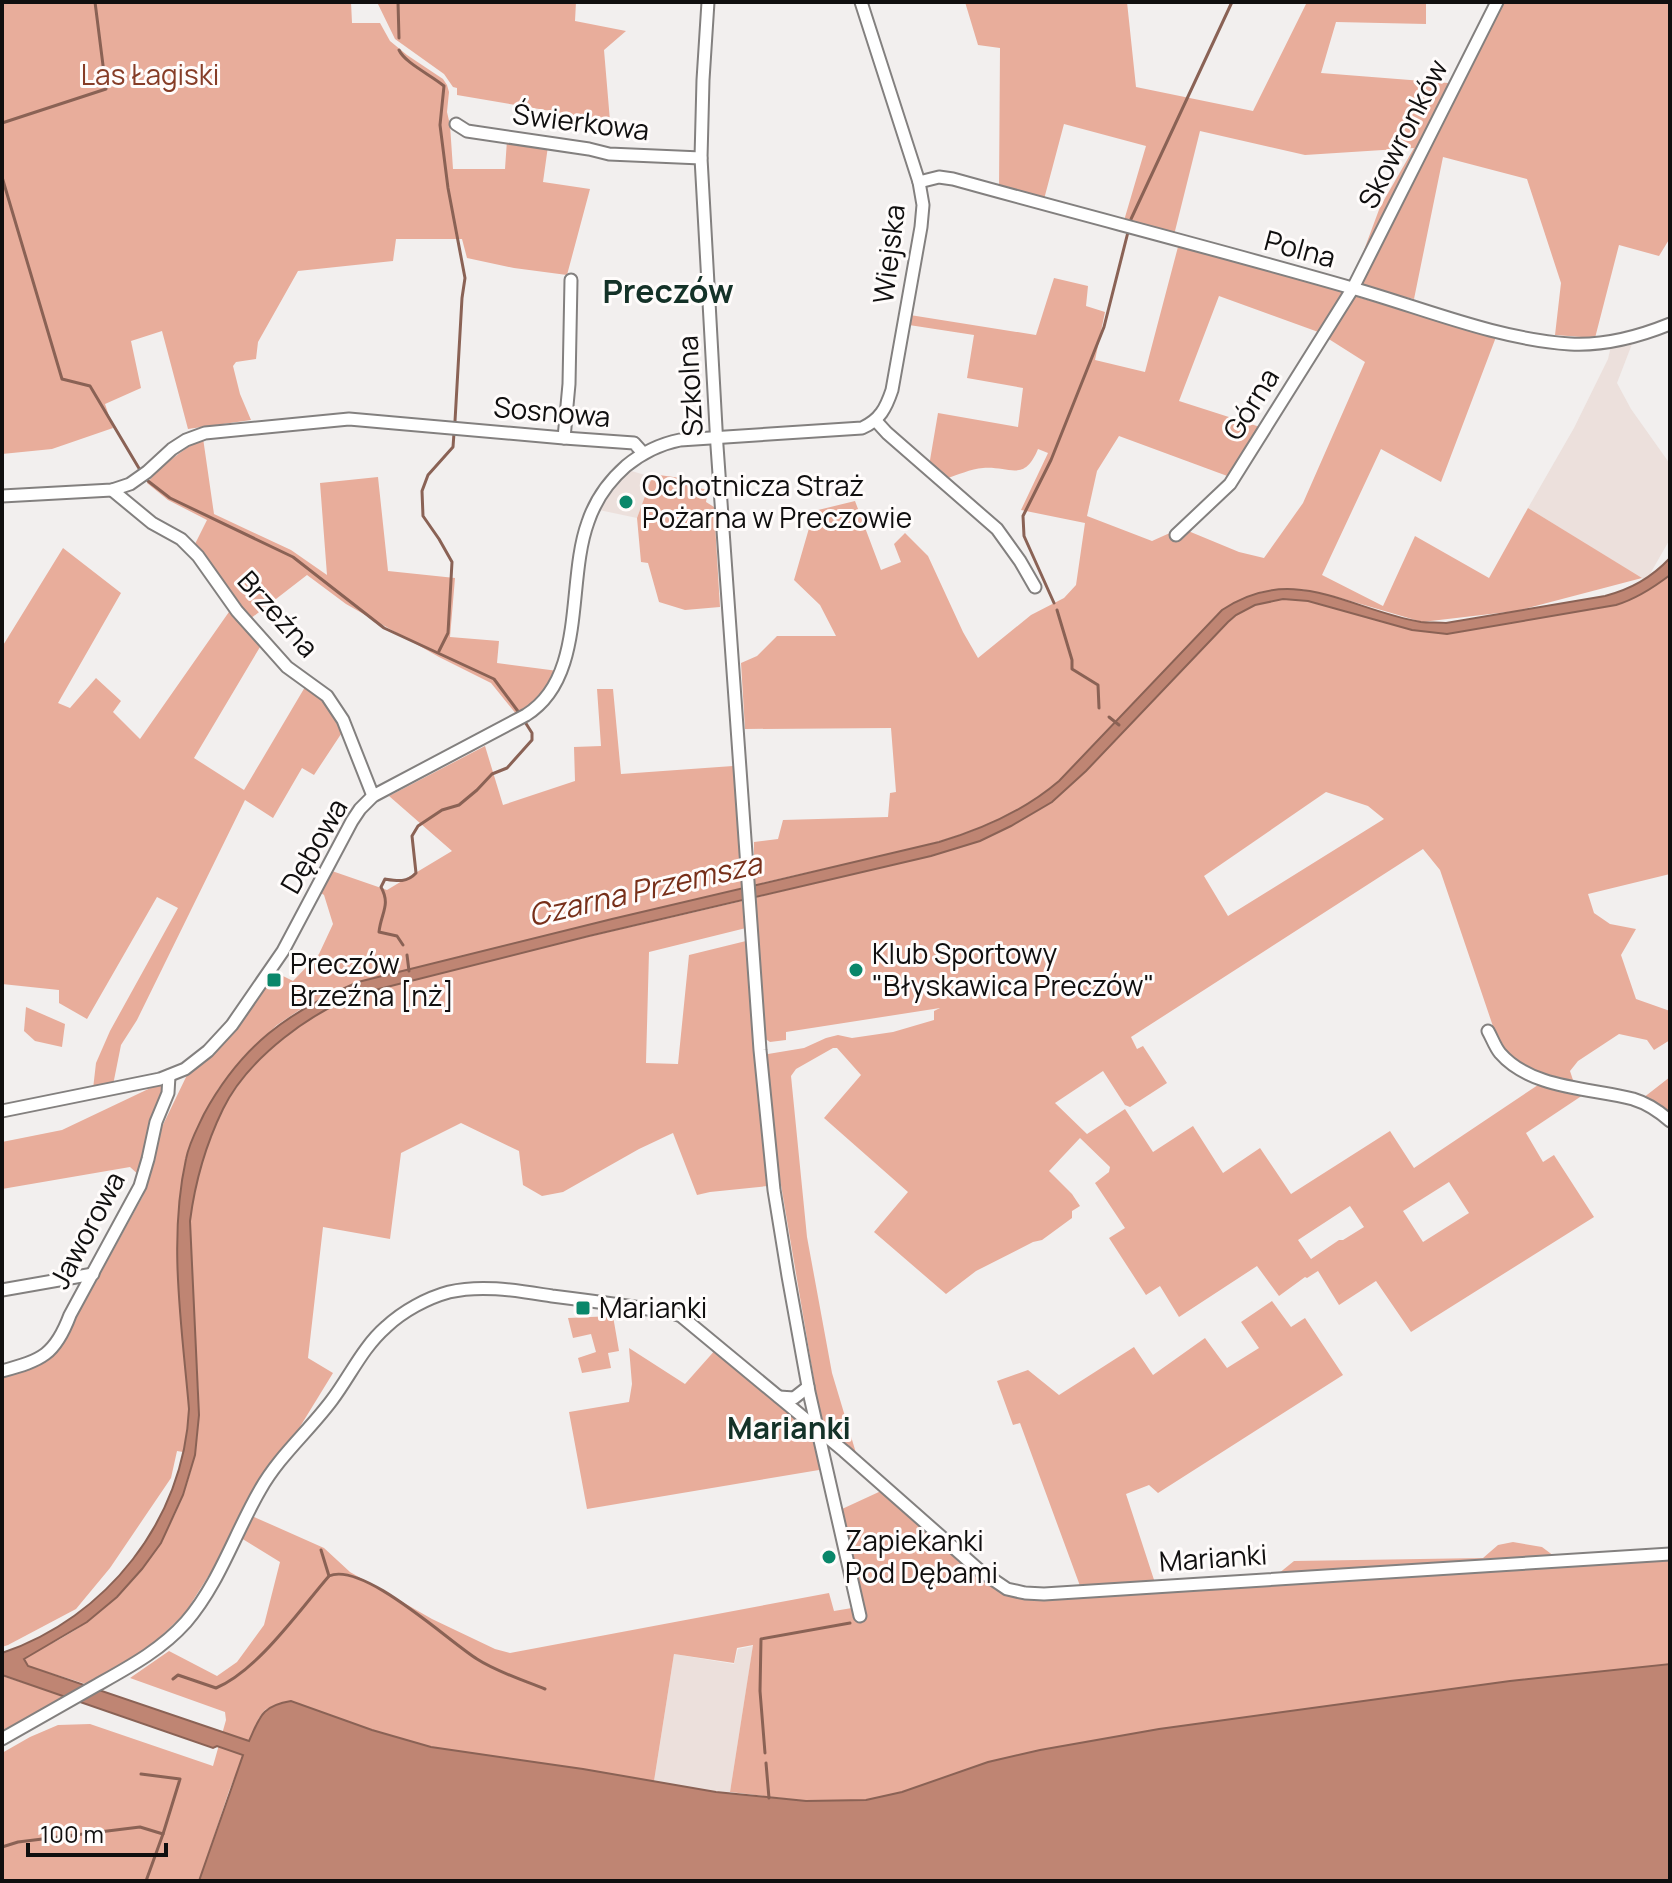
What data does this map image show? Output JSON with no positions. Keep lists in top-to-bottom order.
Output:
{
  "streets": {
    "street": [
      "Świerkowa",
      "Skowronków",
      "Polna",
      "Wiejska",
      "Szkolna",
      "Górna",
      "Sosnowa",
      "Brzeźna",
      "Dębowa",
      "Jaworowa",
      "Marianki"
    ]
  },
  "crossings": [
    ["Świerkowa", "Szkolna"],
    ["Skowronków", "Polna"],
    ["Skowronków", "Górna"],
    ["Polna", "Wiejska"],
    ["Polna", "Górna"],
    ["Wiejska", "Sosnowa"],
    ["Szkolna", "Sosnowa"],
    ["Sosnowa", "Brzeźna"],
    ["Sosnowa", "Dębowa"],
    ["Brzeźna", "Dębowa"],
    ["Dębowa", "Jaworowa"]
  ],
  "districts": ["Preczów", "Marianki"],
  "water": ["Czarna Przemsza"],
  "parks": ["Las Łagiski"],
  "places": {
    "other": ["Ochotnicza Straż Pożarna w Preczowie", "Klub Sportowy \"Błyskawica Preczów\"", "Zapiekanki Pod Dębami"],
    "transit": ["Preczów Brzeźna [nż]", "Marianki"]
  },
  "scale_bar": "100 m"
}
